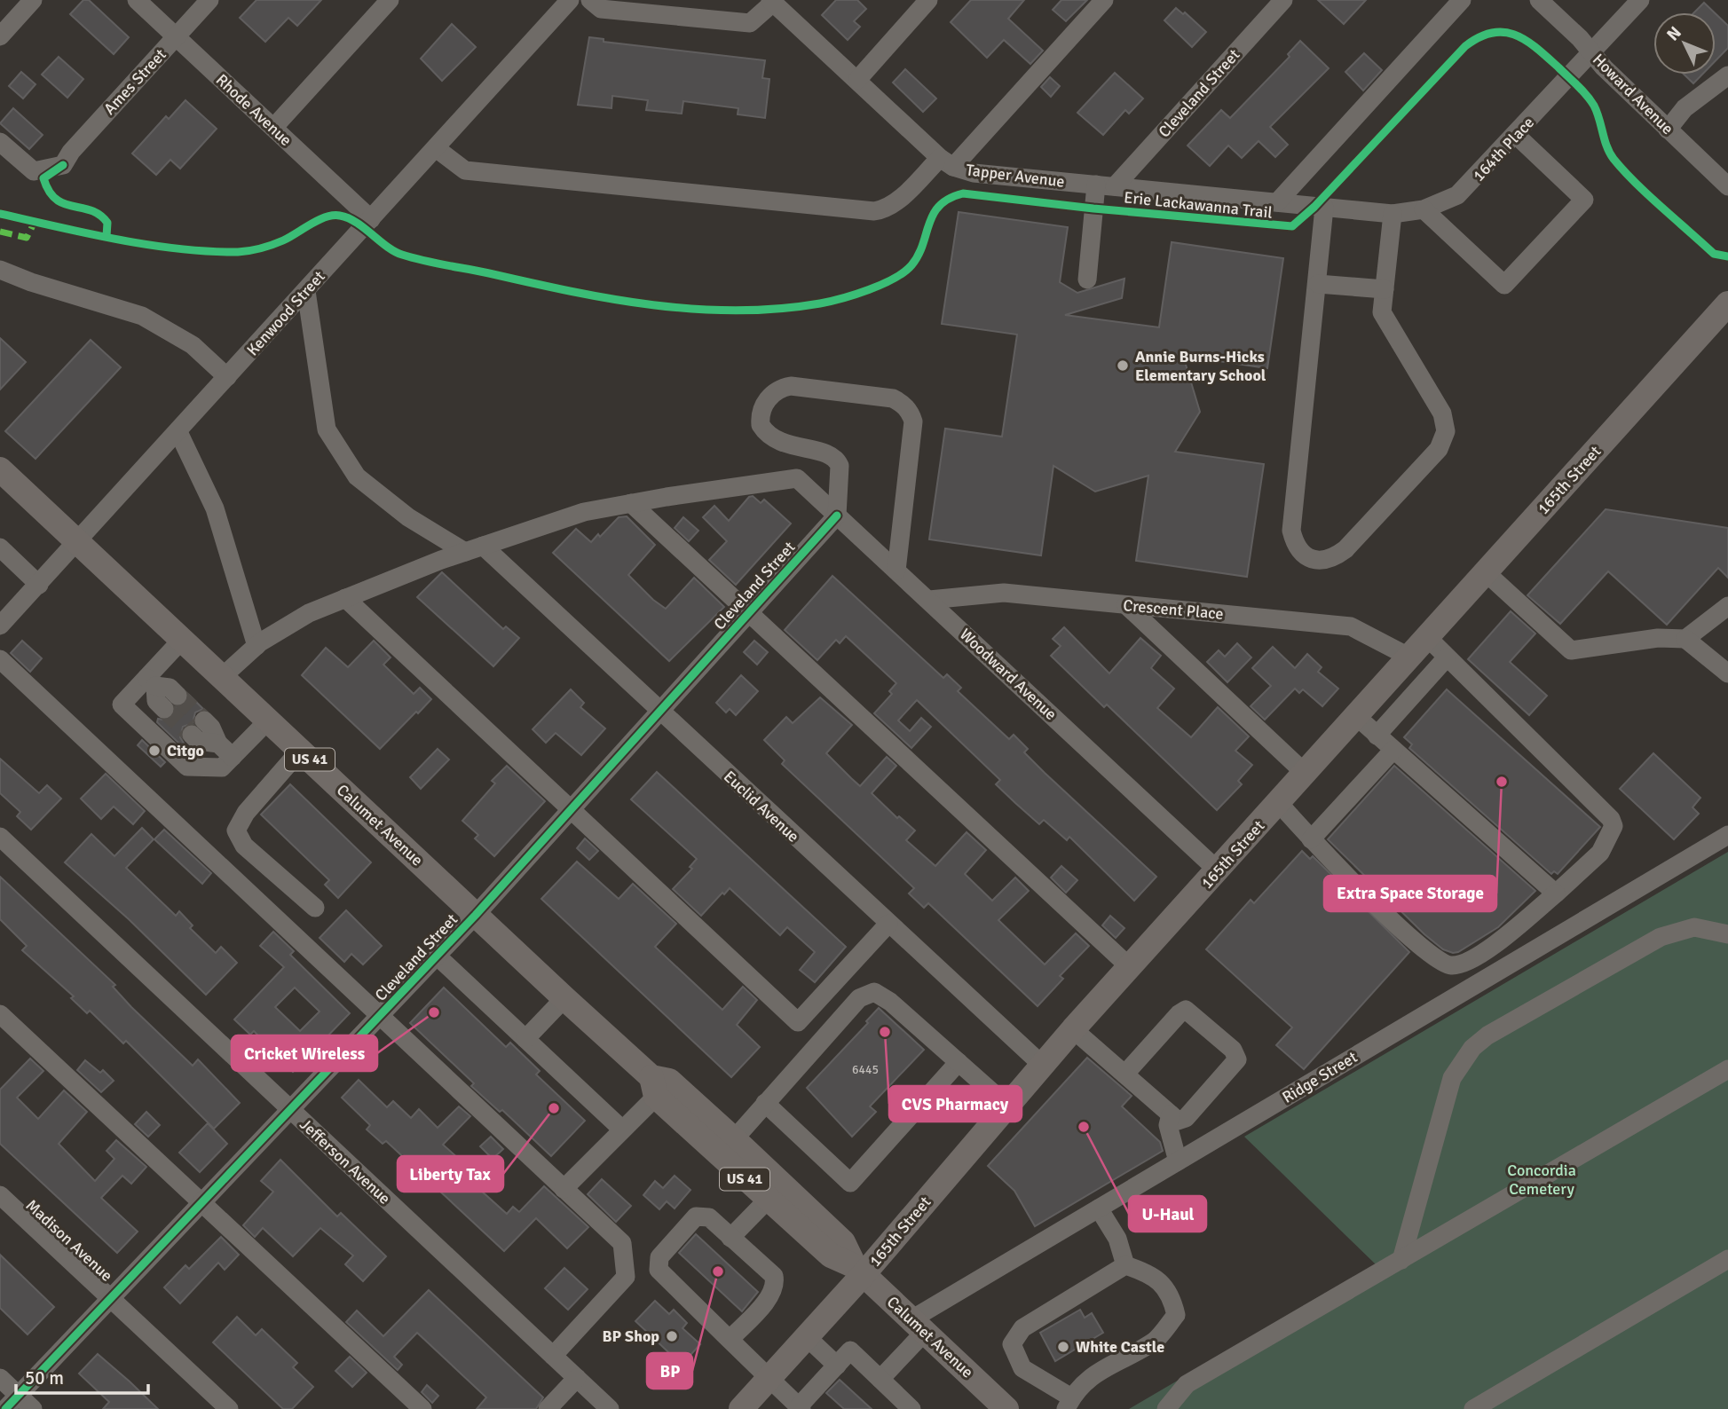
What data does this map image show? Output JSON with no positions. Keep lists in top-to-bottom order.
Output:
{
  "streets": {
    "main road": ["165th Street", "US 41", "Calumet Avenue"],
    "street": [
      "Ames Street",
      "Cleveland Street",
      "Howard Avenue",
      "Rhode Avenue",
      "164th Place",
      "Tapper Avenue",
      "Kenwood Street",
      "Crescent Place",
      "Woodward Avenue",
      "Euclid Avenue",
      "Ridge Street",
      "Jefferson Avenue",
      "Madison Avenue"
    ],
    "cycle path": ["Erie Lackawanna Trail"]
  },
  "crossings": [
    ["Ames Street", "Rhode Avenue"],
    ["Cleveland Street", "Tapper Avenue"],
    ["Cleveland Street", "Woodward Avenue"],
    ["Cleveland Street", "Euclid Avenue"],
    ["Cleveland Street", "Calumet Avenue"],
    ["Cleveland Street", "Jefferson Avenue"],
    ["Cleveland Street", "Madison Avenue"],
    ["Howard Avenue", "164th Place"],
    ["Rhode Avenue", "Kenwood Street"],
    ["164th Place", "Tapper Avenue"],
    ["Kenwood Street", "Euclid Avenue"],
    ["Kenwood Street", "Calumet Avenue"],
    ["165th Street", "Crescent Place"],
    ["165th Street", "Woodward Avenue"],
    ["165th Street", "Euclid Avenue"],
    ["165th Street", "Calumet Avenue"],
    ["Crescent Place", "Woodward Avenue"],
    ["Calumet Avenue", "Ridge Street"]
  ],
  "parks": ["Concordia Cemetery"],
  "places": [
    "Annie Burns-Hicks Elementary School",
    "Citgo",
    "Extra Space Storage",
    "Cricket Wireless",
    "CVS Pharmacy",
    "Liberty Tax",
    "U-Haul",
    "BP",
    "BP Shop",
    "White Castle"
  ],
  "house_numbers": ["6445"],
  "scale_bar": "50 m",
  "north": "top left"
}
